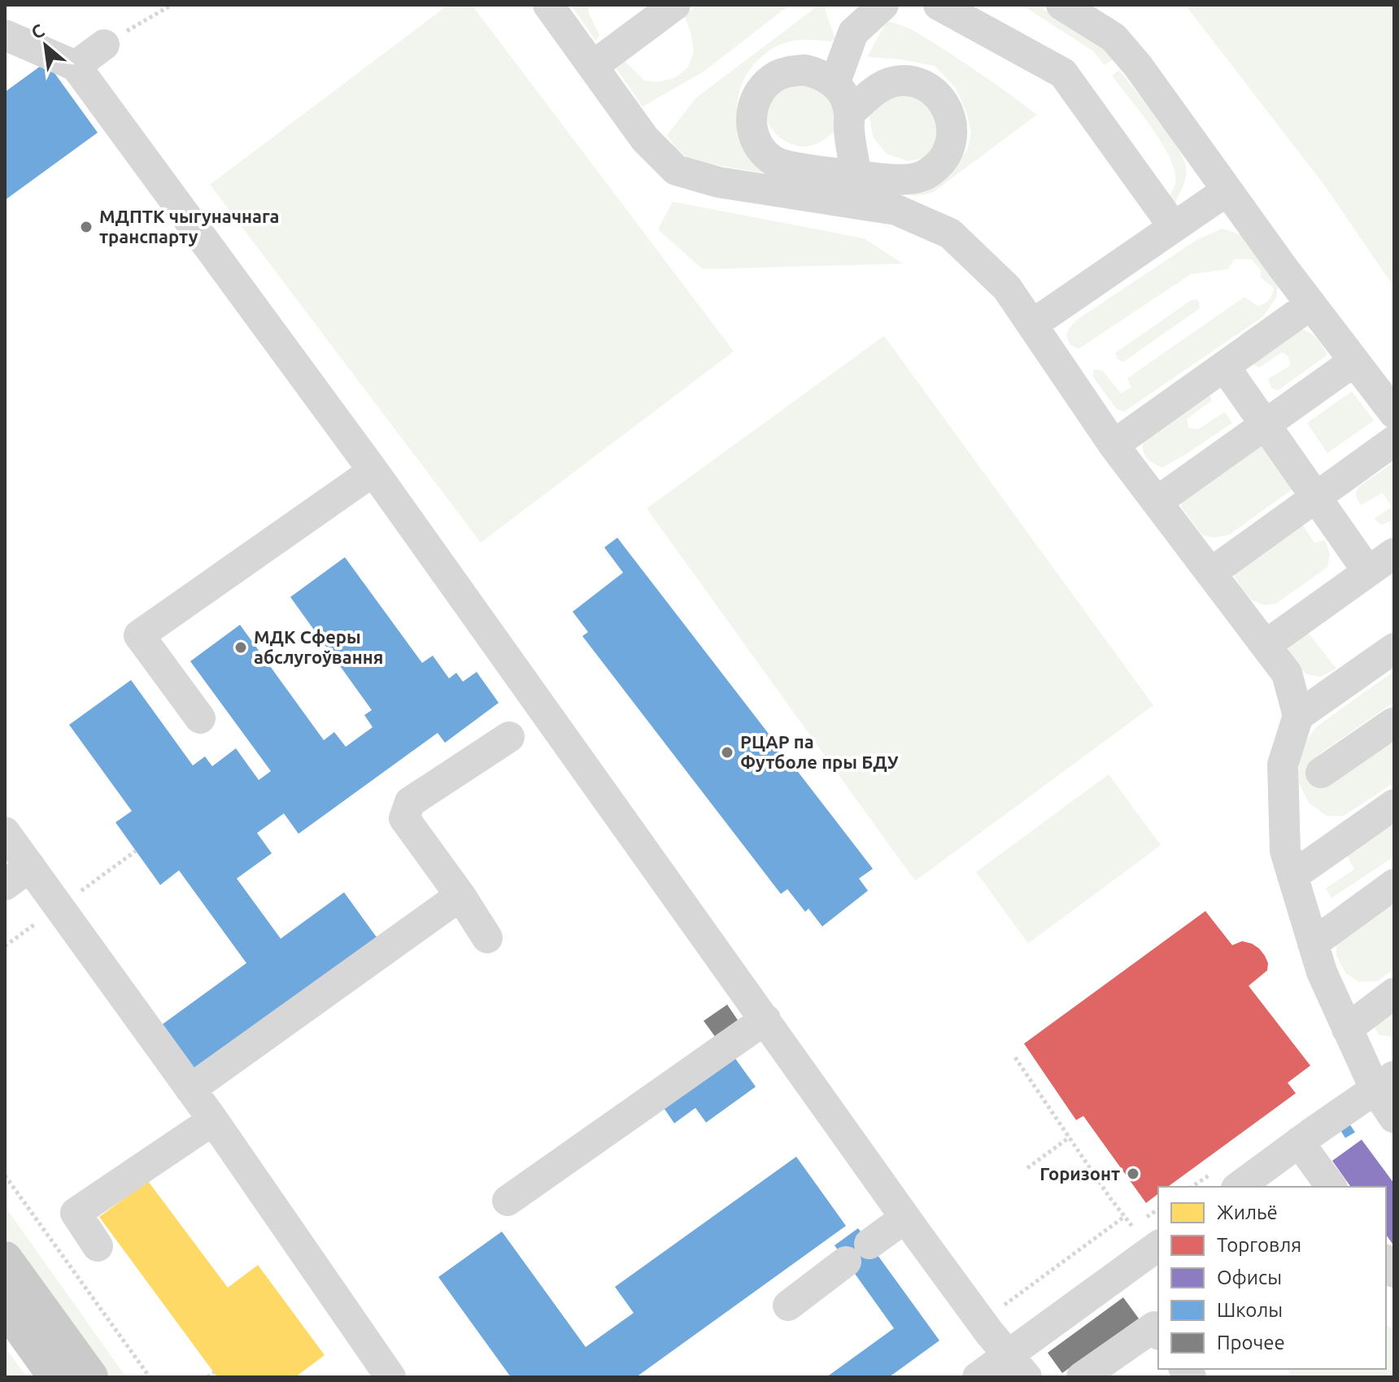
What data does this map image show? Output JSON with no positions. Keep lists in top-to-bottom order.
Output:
{
  "places": [
    "МДПТК чыгуначнага транспарту",
    "МДК Сферы абслугоўвання",
    "РЦАР па Футболе пры БДУ",
    "Горизонт"
  ],
  "legend": [
    "Жильё",
    "Торговля",
    "Офисы",
    "Школы",
    "Прочее"
  ],
  "north": "top left"
}
